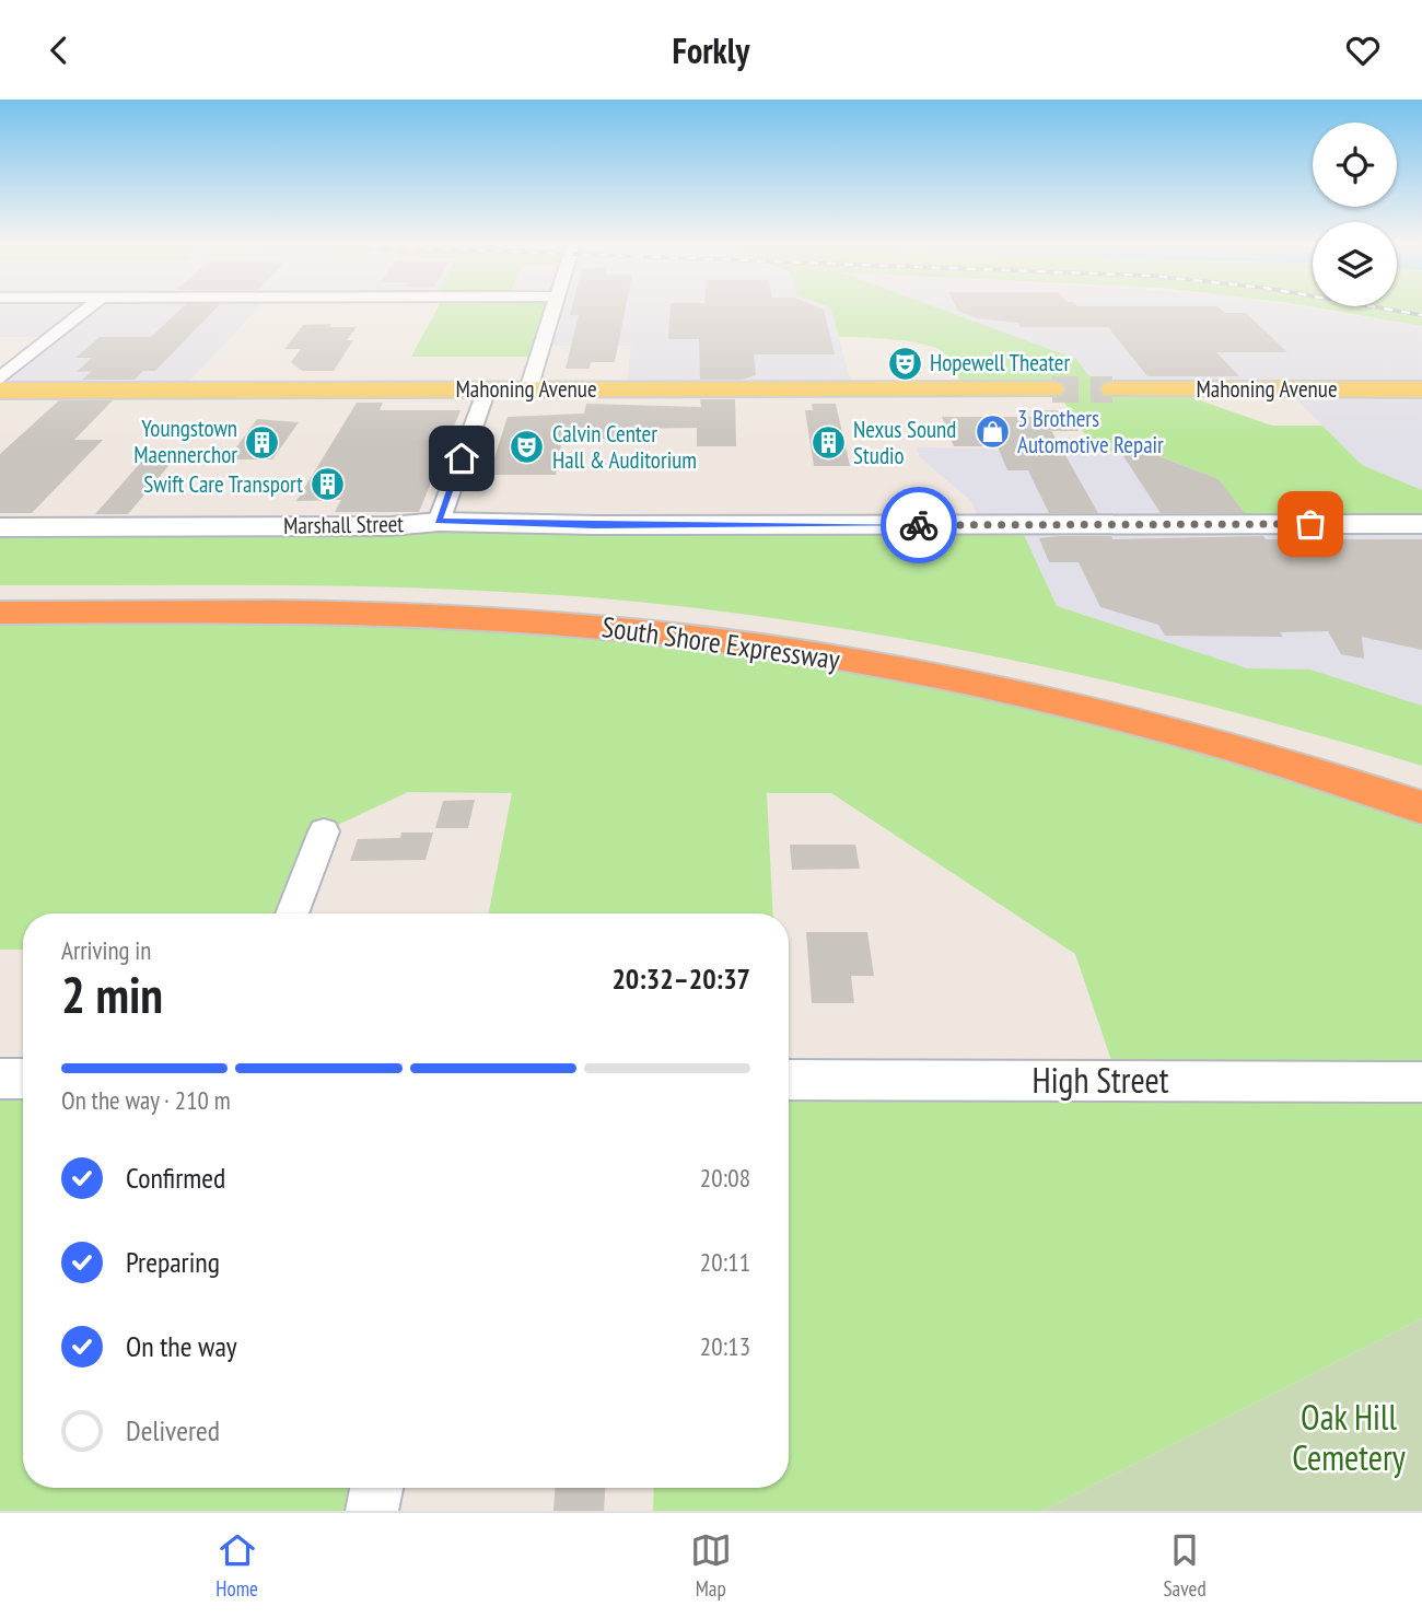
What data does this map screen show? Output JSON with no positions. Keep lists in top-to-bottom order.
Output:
{
  "streets": {
    "highway": ["South Shore Expressway"],
    "main road": ["Mahoning Avenue"],
    "street": ["Marshall Street", "High Street"]
  },
  "parks": ["Oak Hill Cemetery"],
  "places": {
    "theatre": ["Hopewell Theater", "Calvin Center Hall & Auditorium"],
    "shop": ["3 Brothers Automotive Repair"],
    "building": ["Youngstown Maennerchor", "Nexus Sound Studio", "Swift Care Transport"]
  },
  "page": {
    "header": "Forkly",
    "heading": ["2 min", "Arriving in", "20:32–20:37"],
    "bar": "On the way · 210 m",
    "list": [
      ["Confirmed", "20:08"],
      ["Preparing", "20:11"],
      ["On the way", "20:13"],
      "Delivered"
    ],
    "tabs": ["Home", "Map", "Saved"]
  }
}
